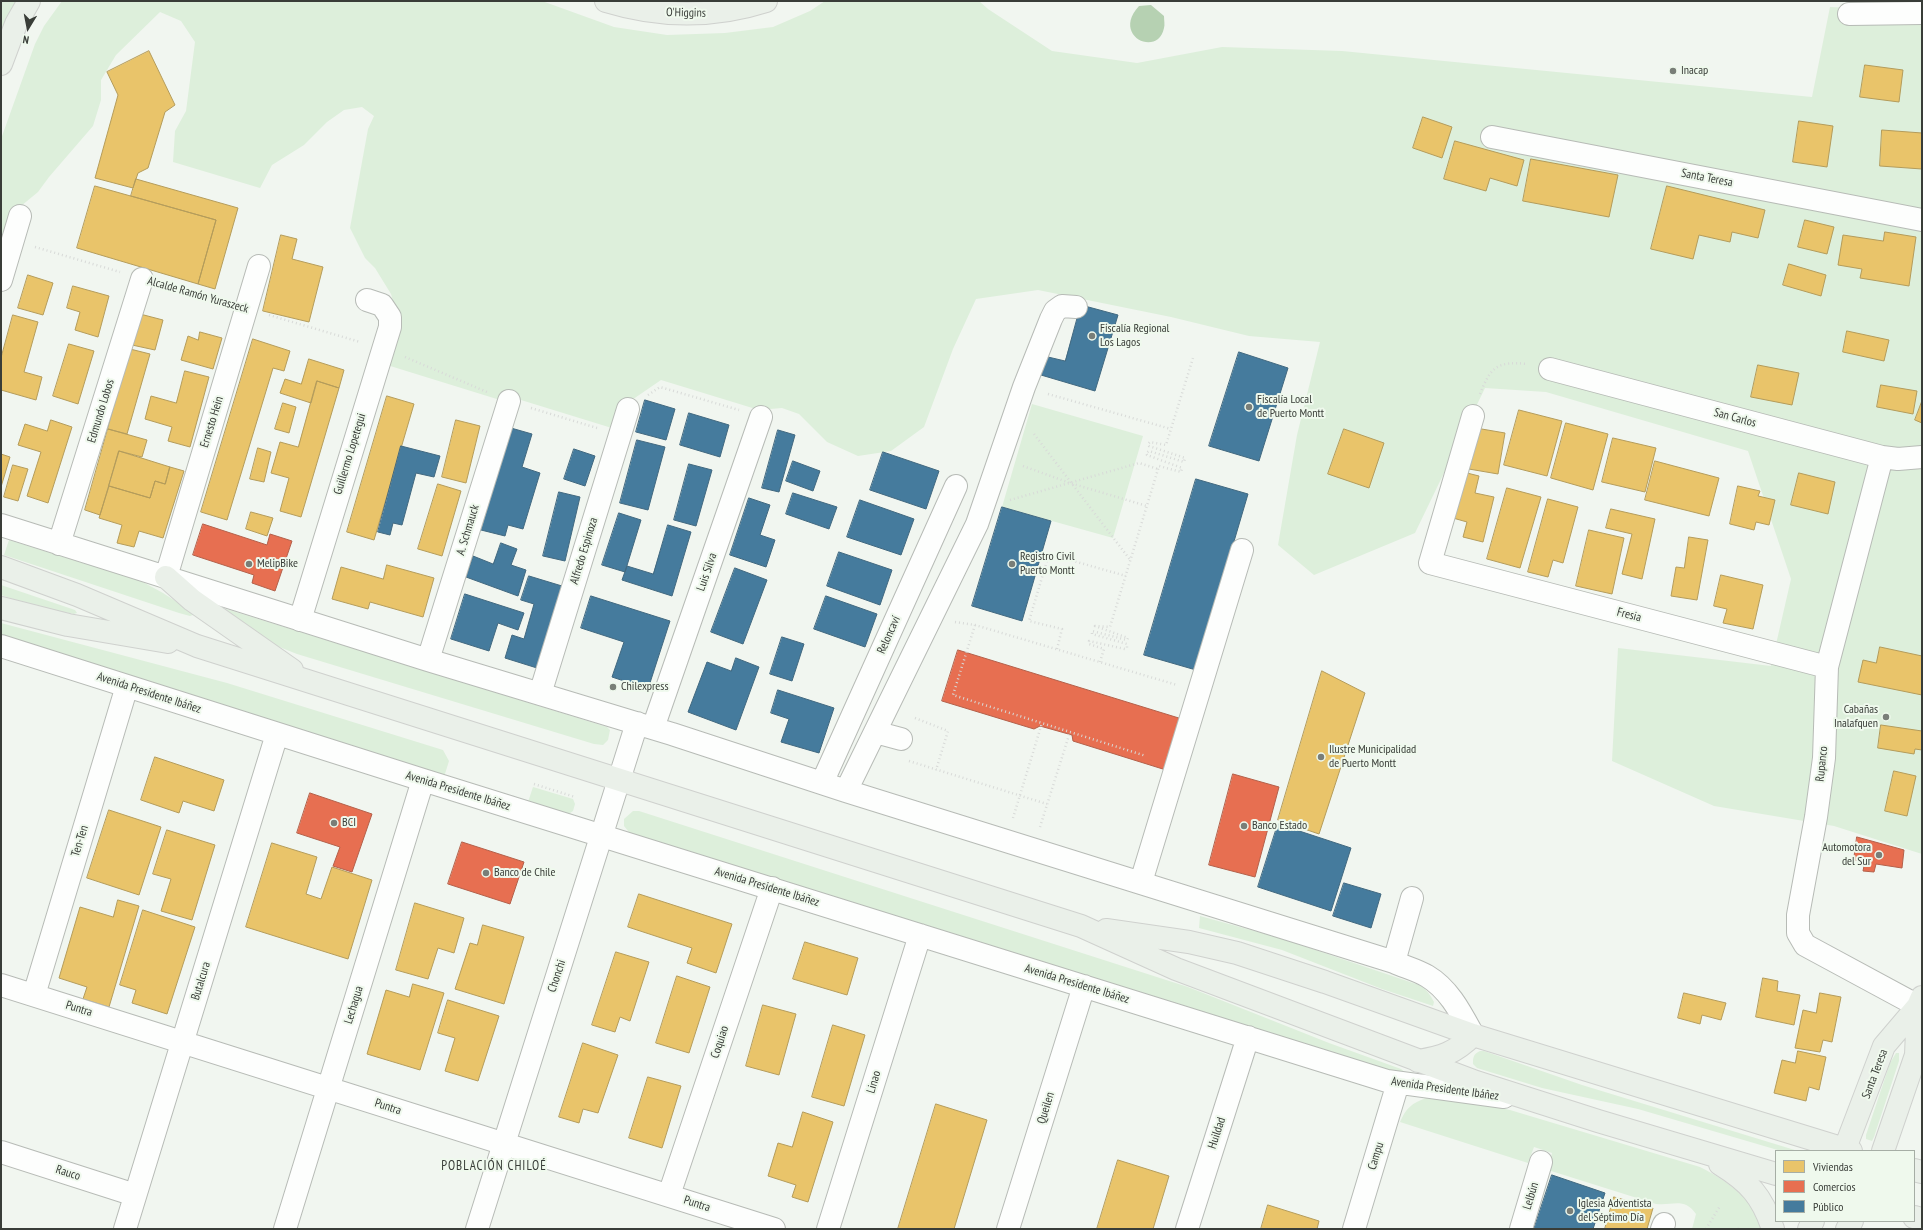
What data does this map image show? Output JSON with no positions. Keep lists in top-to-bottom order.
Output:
{
  "streets": {
    "main road": ["O'Higgins", "Santa Teresa", "Avenida Presidente Ibáñez"],
    "street": [
      "Edmundo Lobos",
      "San Carlos",
      "Ernesto Hein",
      "Guillermo Lopetegui",
      "A. Schmauck",
      "Alfredo Espinoza",
      "Luis Silva",
      "Fresia",
      "Reloncaví",
      "Rupanco",
      "Ten-Ten",
      "Chonchi",
      "Butalcura",
      "Lechagua",
      "Puntra",
      "Coquiao",
      "Linao",
      "Queilen",
      "Huildad",
      "Campu",
      "Rauco",
      "Lelbún"
    ],
    "path": ["Alcalde Ramón Yuraszeck"]
  },
  "crossings": [
    ["Santa Teresa", "Avenida Presidente Ibáñez"],
    ["Santa Teresa", "Rupanco"],
    ["Alcalde Ramón Yuraszeck", "Edmundo Lobos"],
    ["Alcalde Ramón Yuraszeck", "Ernesto Hein"],
    ["Alcalde Ramón Yuraszeck", "Guillermo Lopetegui"],
    ["Alcalde Ramón Yuraszeck", "A. Schmauck"],
    ["Alcalde Ramón Yuraszeck", "Alfredo Espinoza"],
    ["San Carlos", "Rupanco"],
    ["Luis Silva", "Chonchi"],
    ["Fresia", "Rupanco"],
    ["Avenida Presidente Ibáñez", "Ten-Ten"],
    ["Avenida Presidente Ibáñez", "Chonchi"],
    ["Avenida Presidente Ibáñez", "Butalcura"],
    ["Avenida Presidente Ibáñez", "Lechagua"],
    ["Avenida Presidente Ibáñez", "Coquiao"],
    ["Avenida Presidente Ibáñez", "Linao"],
    ["Avenida Presidente Ibáñez", "Queilen"],
    ["Avenida Presidente Ibáñez", "Huildad"],
    ["Avenida Presidente Ibáñez", "Campu"],
    ["Ten-Ten", "Puntra"],
    ["Chonchi", "Puntra"],
    ["Butalcura", "Puntra"],
    ["Butalcura", "Rauco"],
    ["Lechagua", "Puntra"],
    ["Puntra", "Coquiao"]
  ],
  "districts": ["POBLACIÓN CHILOÉ"],
  "places": [
    "Inacap",
    "Fiscalía Regional Los Lagos",
    "Fiscalía Local de Puerto Montt",
    "MelipBike",
    "Registro Civil Puerto Montt",
    "Chilexpress",
    "Cabañas Inalafquen",
    "Ilustre Municipalidad de Puerto Montt",
    "BCI",
    "Banco Estado",
    "Automotora del Sur",
    "Banco de Chile",
    "Iglesia Adventista del Séptimo Día"
  ],
  "legend": ["Viviendas", "Comercios", "Público"],
  "north": "bottom"
}
